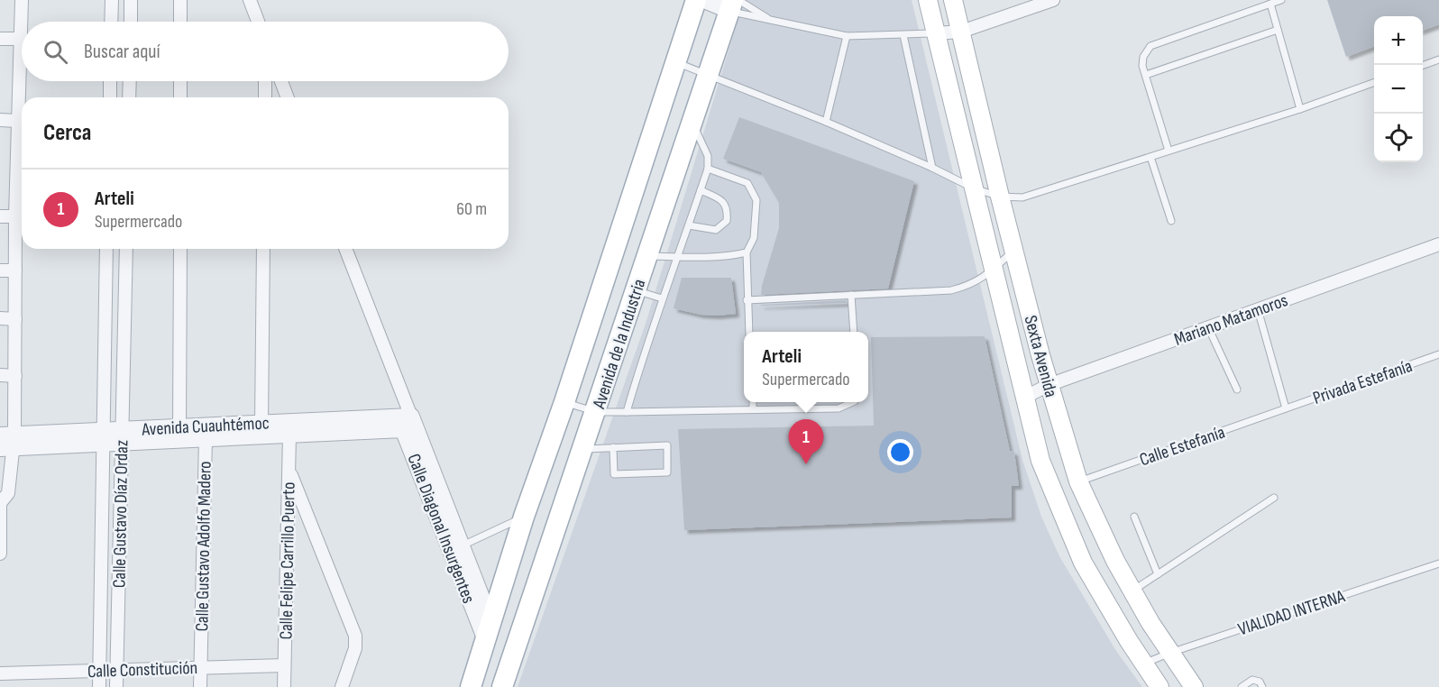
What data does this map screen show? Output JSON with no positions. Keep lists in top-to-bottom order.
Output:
{
  "streets": {
    "main road": ["Avenida de la Industria", "Sexta Avenida"],
    "street": [
      "Mariano Matamoros",
      "Avenida Cuauhtémoc",
      "Calle Gustavo Díaz Ordaz",
      "Calle Diagonal Insurgentes",
      "Calle Gustavo Adolfo Madero",
      "Calle Felipe Carrillo Puerto",
      "Calle Constitución"
    ],
    "lane": ["Privada Estefanía", "Calle Estefanía", "VIALIDAD INTERNA"]
  },
  "crossings": [
    ["Mariano Matamoros", "Sexta Avenida"],
    ["Avenida de la Industria", "Calle Diagonal Insurgentes"],
    ["Sexta Avenida", "Calle Estefanía"],
    ["Sexta Avenida", "VIALIDAD INTERNA"],
    ["Privada Estefanía", "Calle Estefanía"],
    ["Avenida Cuauhtémoc", "Calle Gustavo Díaz Ordaz"],
    ["Avenida Cuauhtémoc", "Calle Diagonal Insurgentes"],
    ["Avenida Cuauhtémoc", "Calle Gustavo Adolfo Madero"],
    ["Avenida Cuauhtémoc", "Calle Felipe Carrillo Puerto"],
    ["Calle Gustavo Díaz Ordaz", "Calle Constitución"],
    ["Calle Gustavo Adolfo Madero", "Calle Constitución"],
    ["Calle Felipe Carrillo Puerto", "Calle Constitución"]
  ],
  "page": {
    "map_buttons": ["+", "−"],
    "search": "Buscar aquí",
    "heading": "Cerca",
    "list": [
      {
        "mark": "1",
        "name": "Arteli",
        "note": "Supermercado",
        "value": "60 m"
      }
    ],
    "popup": ["Arteli", "Supermercado"],
    "pins": "1"
  }
}
